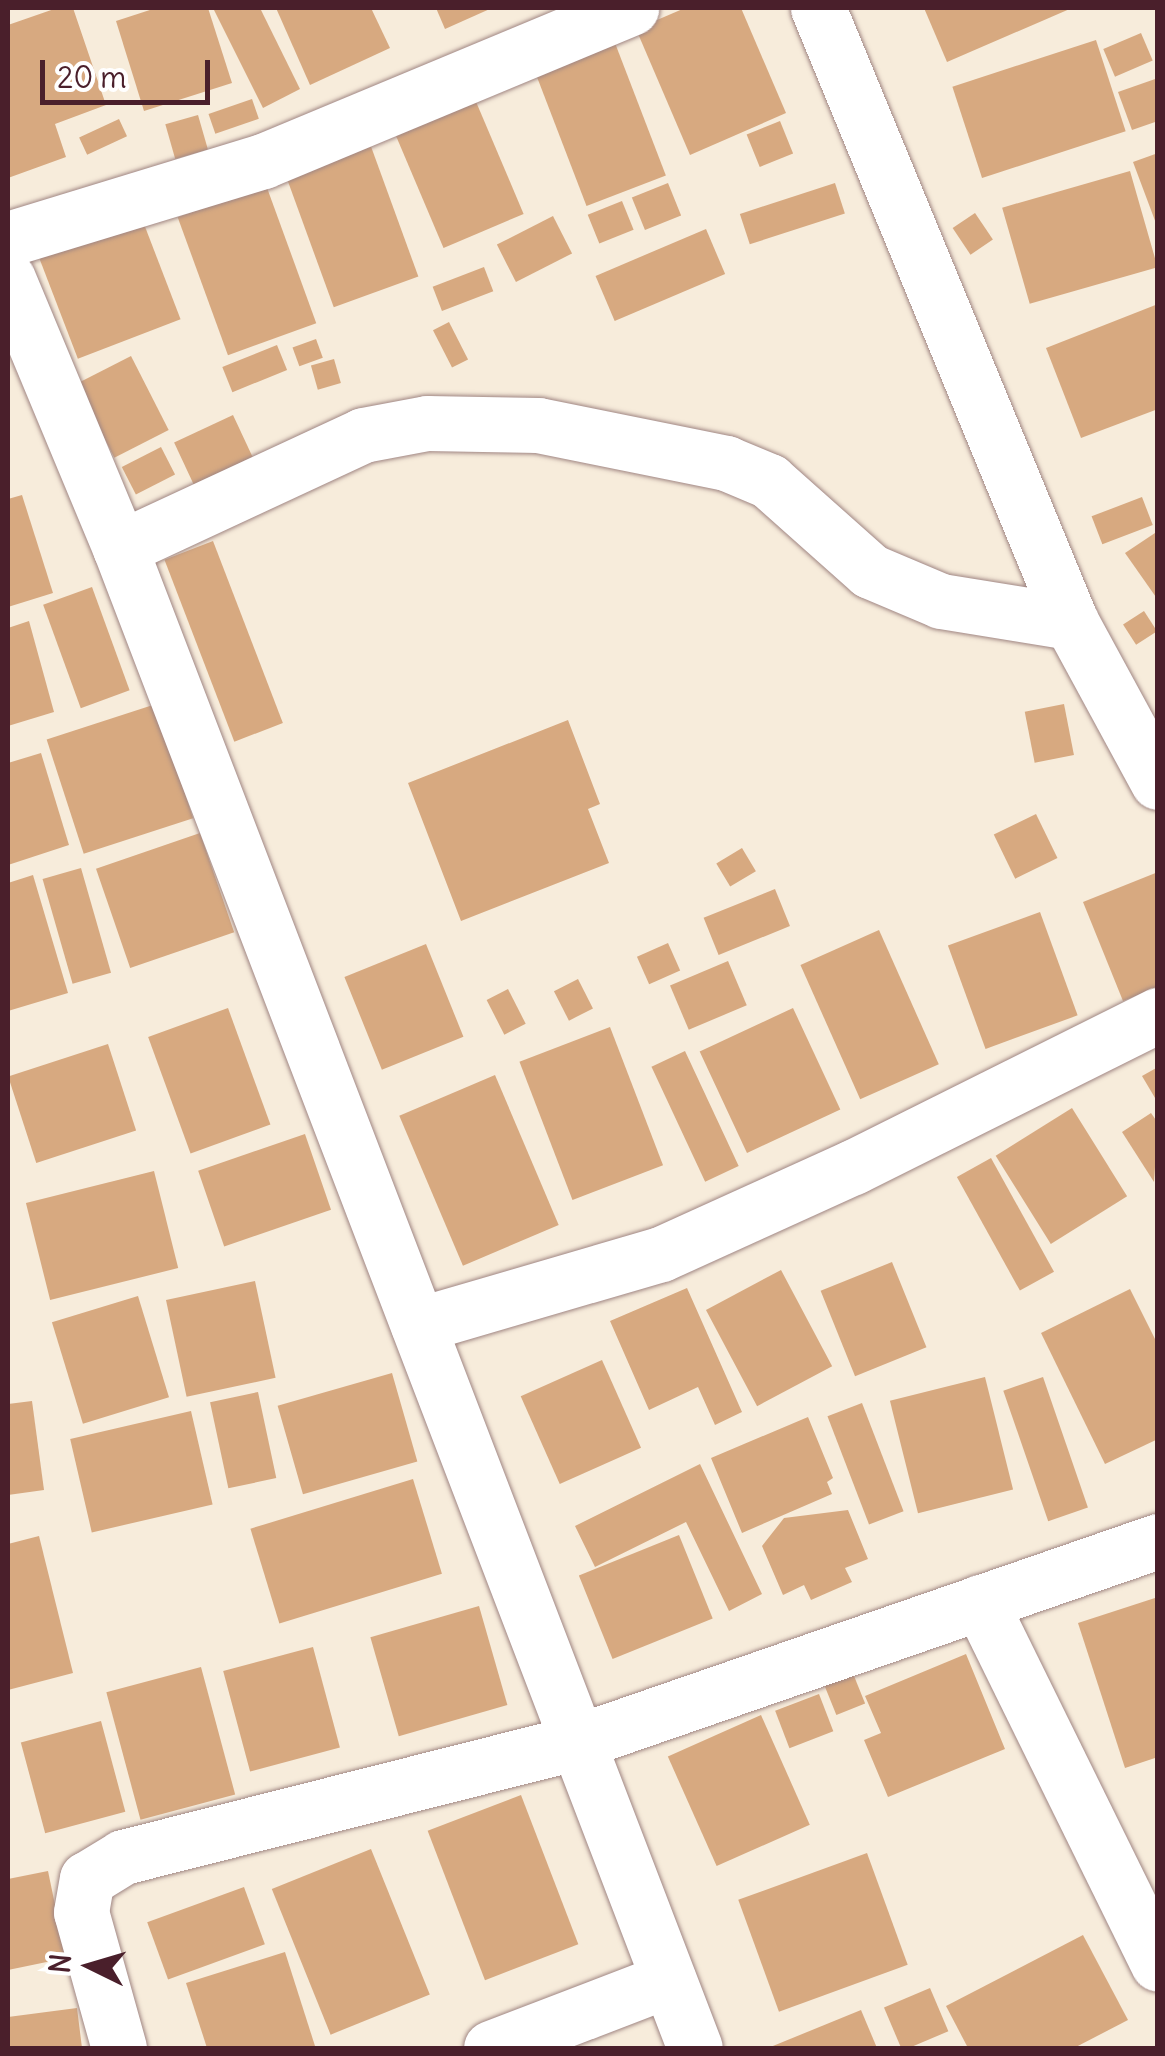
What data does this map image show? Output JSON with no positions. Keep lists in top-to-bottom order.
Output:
{
  "scale_bar": "20 m",
  "north": "left"
}
